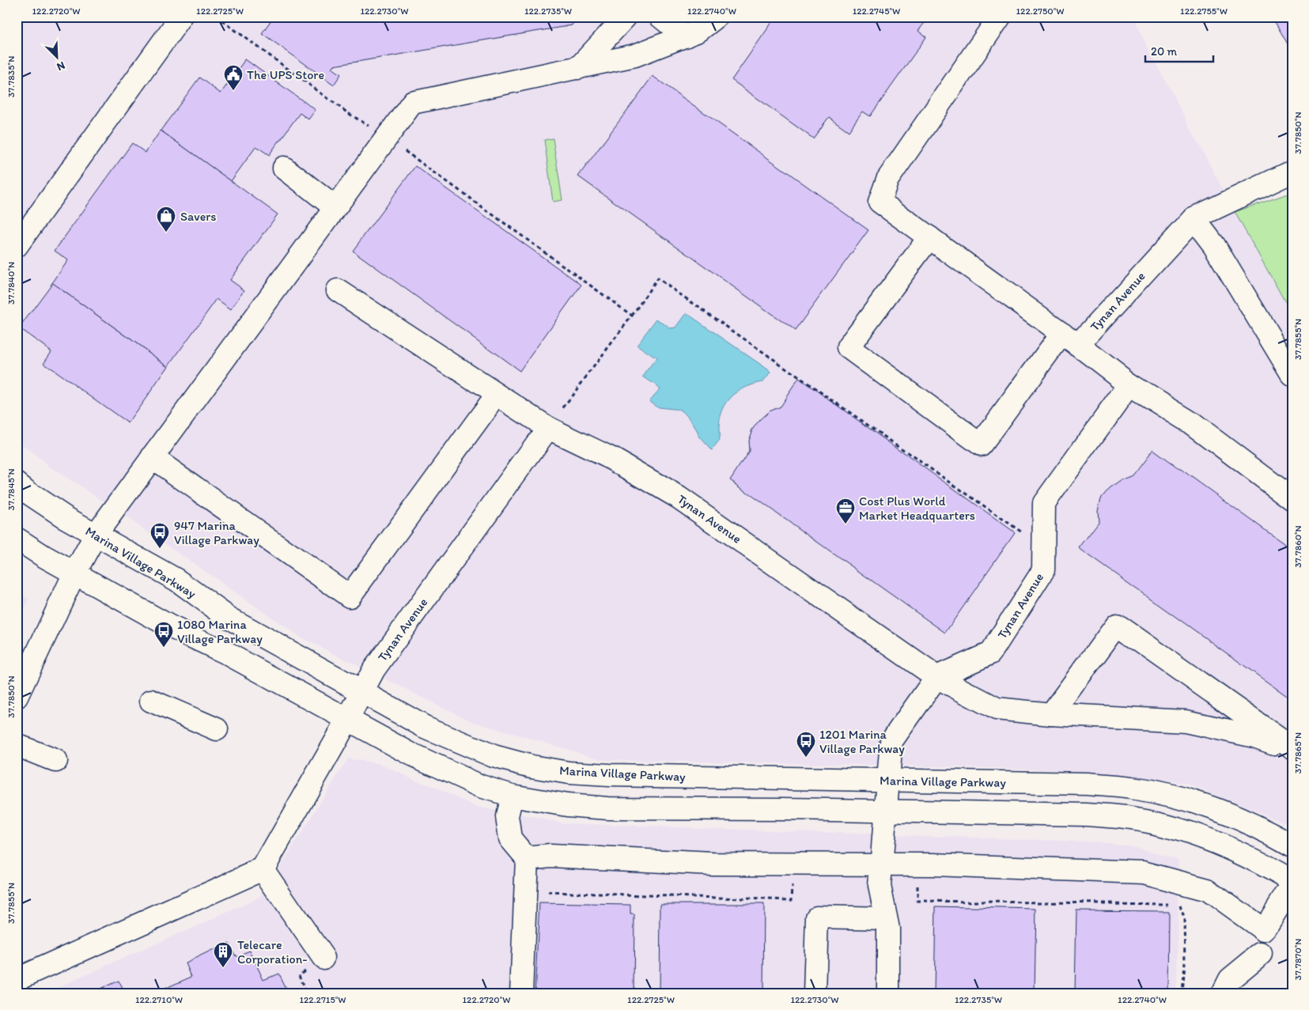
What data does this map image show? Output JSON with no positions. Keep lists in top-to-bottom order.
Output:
{
  "streets": {
    "street": ["Tynan Avenue", "Marina Village Parkway"]
  },
  "crossings": [
    ["Tynan Avenue", "Marina Village Parkway"]
  ],
  "places": {
    "public building": ["The UPS Store"],
    "shop": ["Savers"],
    "office": ["Cost Plus World Market Headquarters"],
    "bus stop": ["947 Marina Village Parkway", "1080 Marina Village Parkway", "1201 Marina Village Parkway"],
    "building": ["Telecare Corporation-"]
  },
  "scale_bar": "20 m",
  "north": "bottom right",
  "coordinates": [
    "122.2720°W",
    "122.2725°W",
    "122.2730°W",
    "122.2735°W",
    "122.2740°W",
    "122.2745°W",
    "122.2750°W",
    "122.2755°W",
    "37.7835°N",
    "37.7850°N",
    "37.7840°N",
    "37.7855°N",
    "37.7845°N",
    "37.7860°N",
    "37.7865°N",
    "37.7870°N",
    "122.2710°W",
    "122.2715°W"
  ]
}
